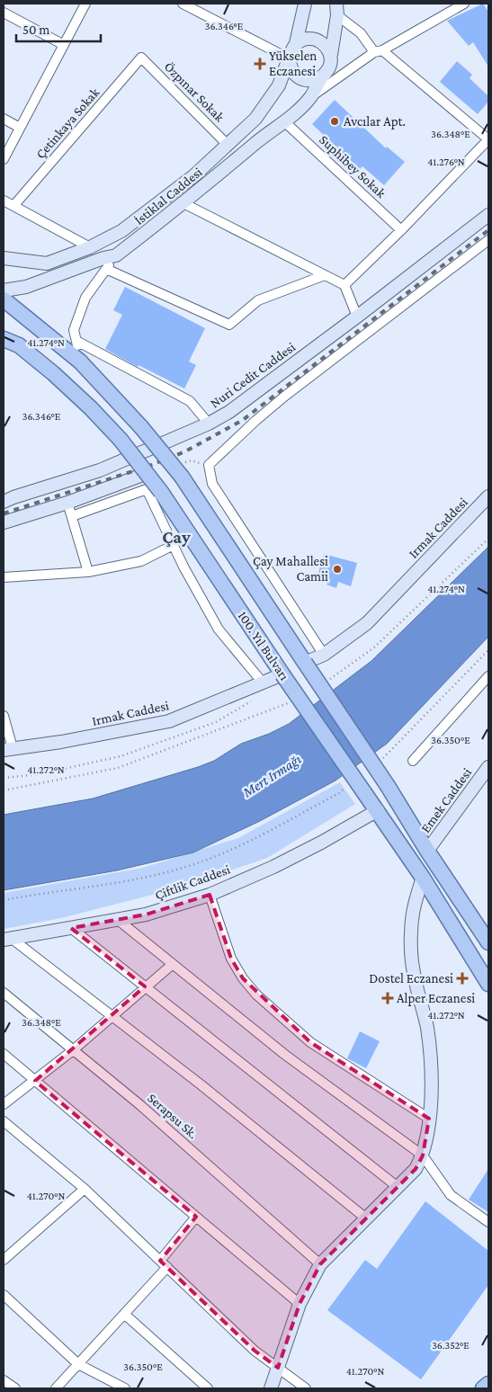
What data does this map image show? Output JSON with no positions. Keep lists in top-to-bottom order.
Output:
{
  "streets": {
    "main road": [
      "İstiklal Caddesi",
      "Nuri Cedit Caddesi",
      "Irmak Caddesi",
      "100. Yıl Bulvarı",
      "Emek Caddesi",
      "Çiftlik Caddesi"
    ],
    "street": [
      "Özpınar Sokak",
      "Çetinkaya Sokak",
      "Suphibey Sokak",
      "Serapsu Sk."
    ]
  },
  "crossings": [
    ["Özpınar Sokak", "Çetinkaya Sokak"],
    ["Özpınar Sokak", "İstiklal Caddesi"],
    ["Suphibey Sokak", "İstiklal Caddesi"],
    ["Irmak Caddesi", "100. Yıl Bulvarı"],
    ["100. Yıl Bulvarı", "Emek Caddesi"],
    ["100. Yıl Bulvarı", "Çiftlik Caddesi"]
  ],
  "districts": ["Çay"],
  "water": ["Mert Irmağı"],
  "places": {
    "health": ["Yükselen Eczanesi", "Dostel Eczanesi", "Alper Eczanesi"],
    "other": ["Avcılar Apt.", "Çay Mahallesi Camii"]
  },
  "scale_bar": "50 m",
  "coordinates": [
    "36.346°E",
    "36.348°E",
    "41.276°N",
    "41.274°N",
    "36.350°E",
    "41.272°N",
    "41.270°N",
    "36.352°E"
  ]
}
